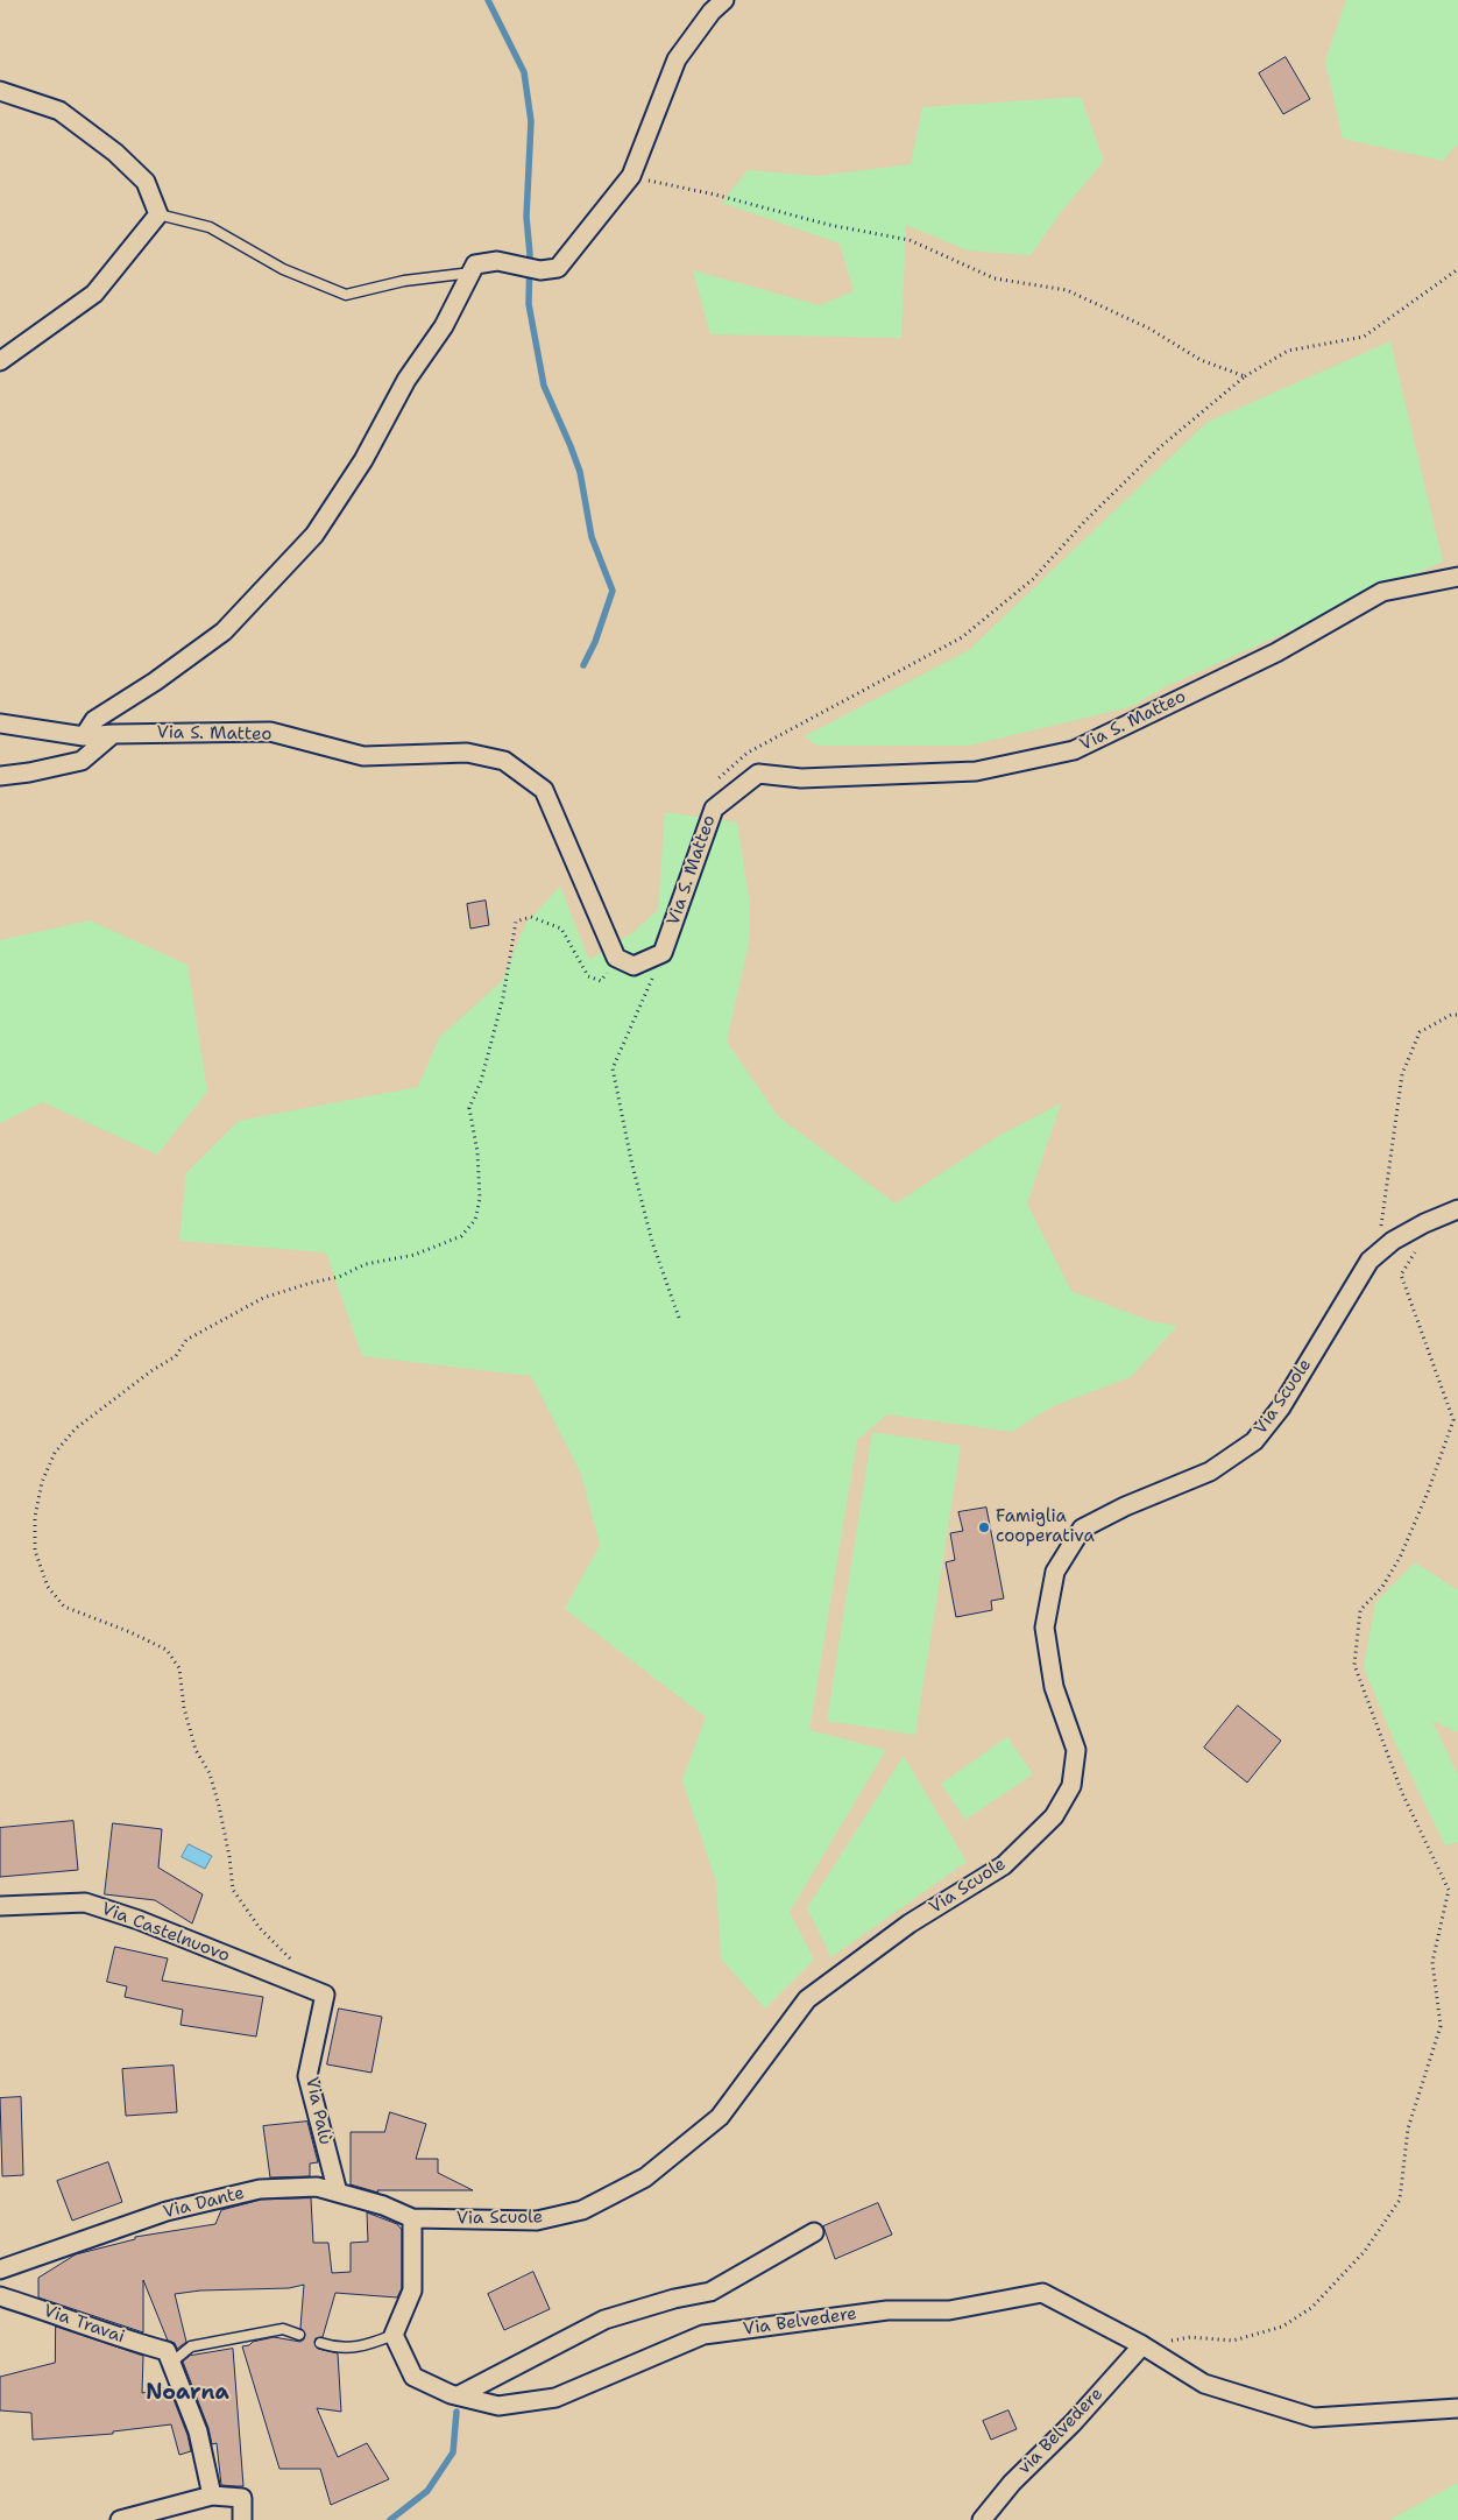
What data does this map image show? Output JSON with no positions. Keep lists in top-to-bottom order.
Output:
{
  "streets": {
    "street": [
      "Via S. Matteo",
      "Via Scuole",
      "Via Castelnuovo",
      "Via Palù",
      "Via Dante",
      "Via Belvedere",
      "Via Travai",
      "via Belvedere"
    ]
  },
  "crossings": [
    ["Via Scuole", "Via Dante"],
    ["Via Castelnuovo", "Via Palù"],
    ["Via Palù", "Via Dante"],
    ["Via Belvedere", "via Belvedere"]
  ],
  "districts": ["Noarna"],
  "places": ["Famiglia cooperativa"]
}
